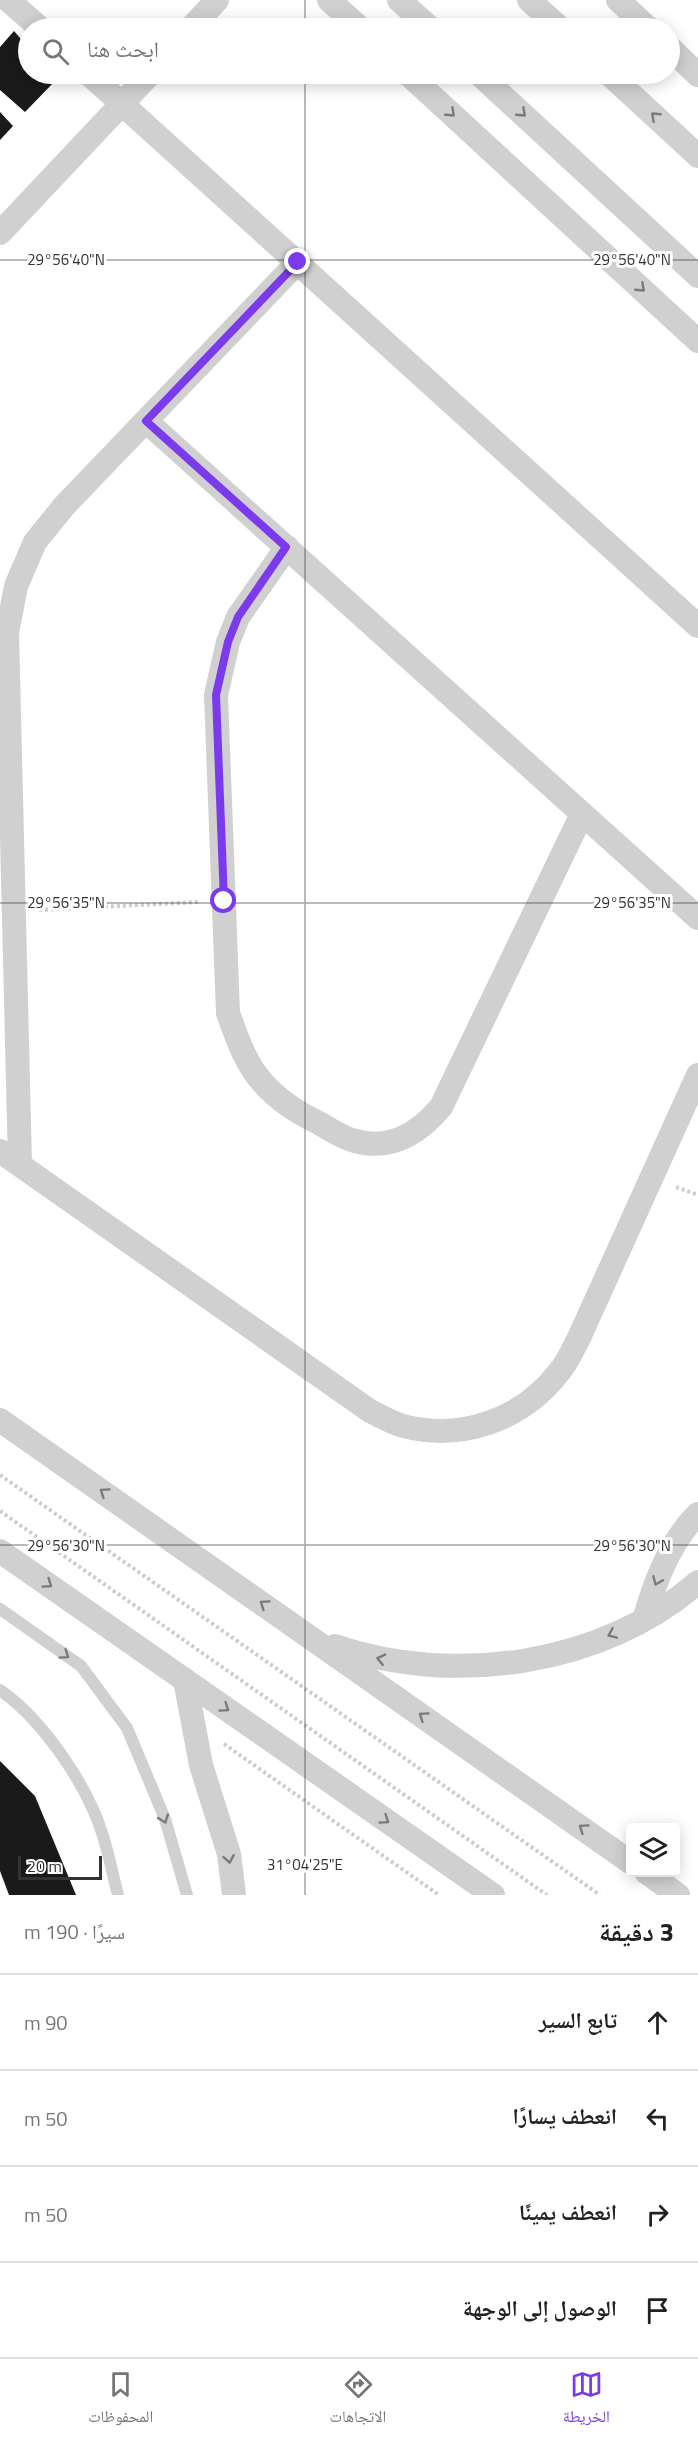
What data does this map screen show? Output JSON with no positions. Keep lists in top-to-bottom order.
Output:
{
  "scale_bar": "20 m",
  "page": {
    "search": "ابحث هنا",
    "scale": "20 m",
    "heading": ["3 دقيقة", "سيرًا · 190 m"],
    "list": [
      ["تابع السير", "90 m"],
      ["انعطف يسارًا", "50 m"],
      ["انعطف يمينًا", "50 m"],
      "الوصول إلى الوجهة"
    ],
    "nav": ["الخريطة", "الاتجاهات", "المحفوظات"]
  },
  "coordinates": [
    "29°56'40\"N",
    "29°56'35\"N",
    "29°56'30\"N",
    "31°04'25\"E"
  ]
}
